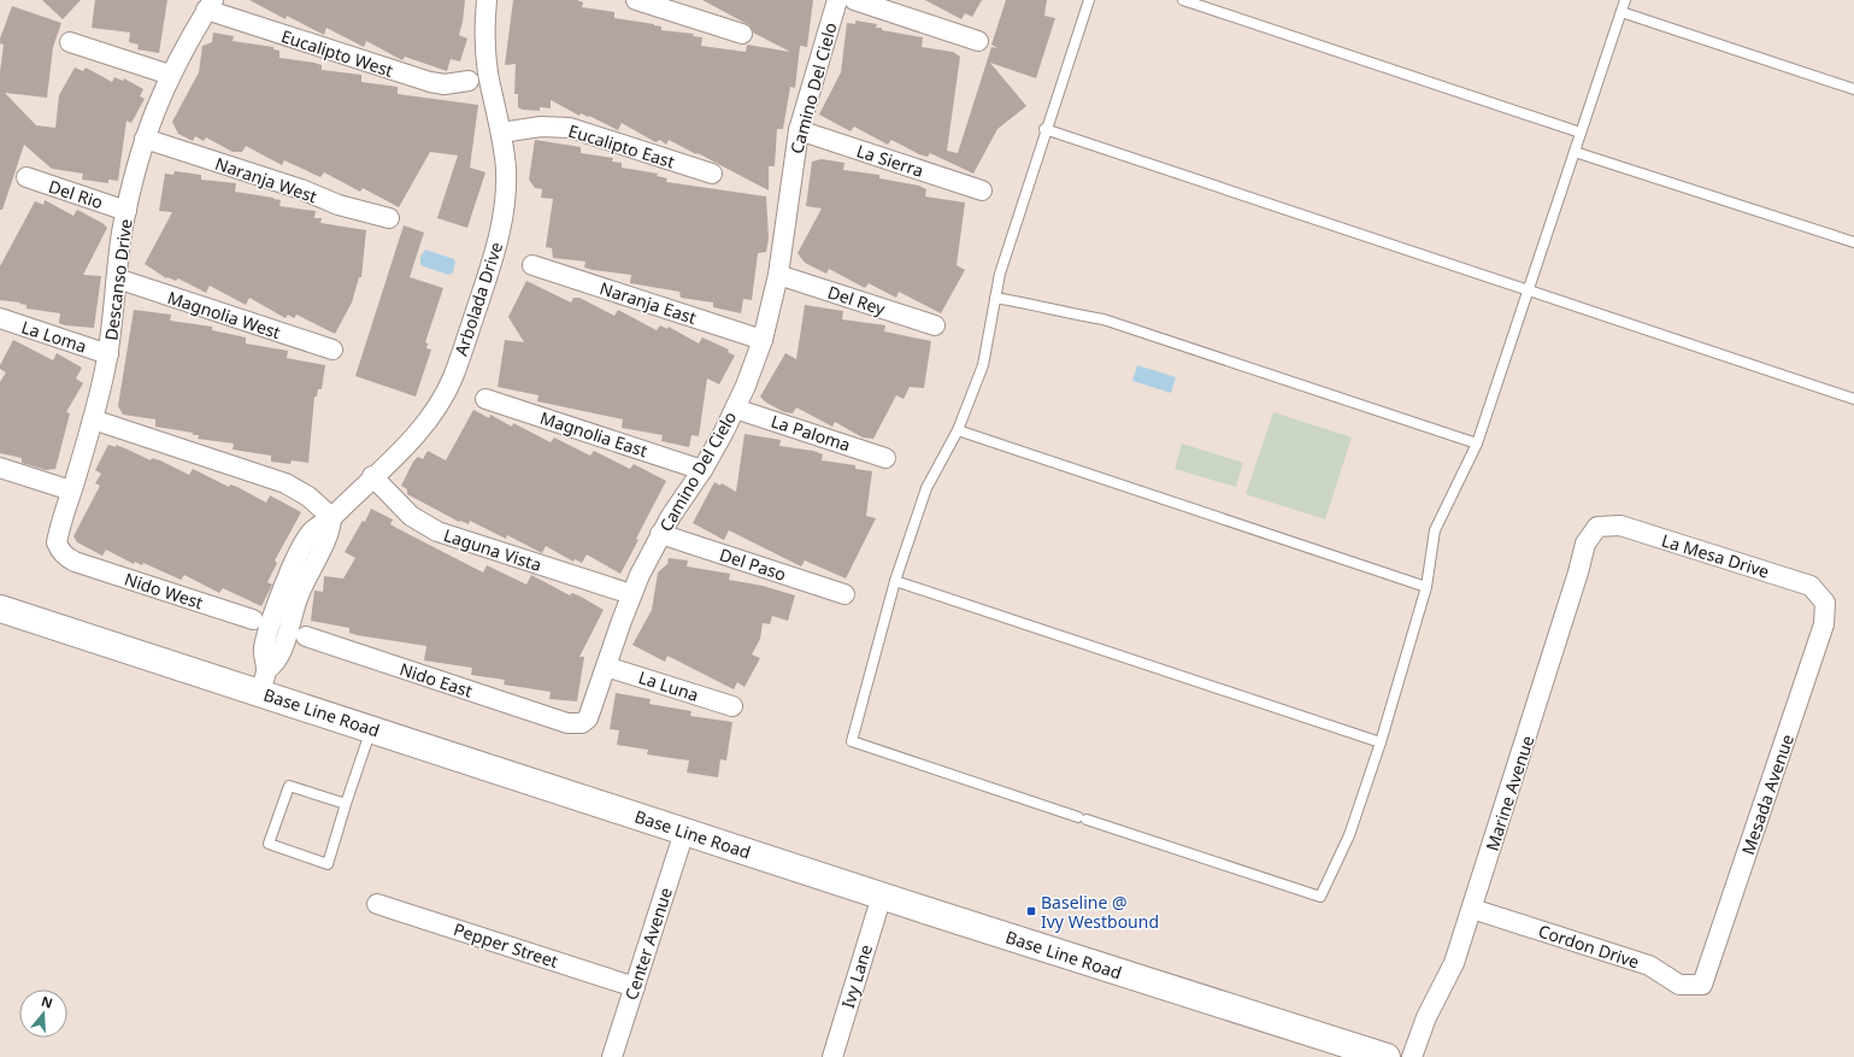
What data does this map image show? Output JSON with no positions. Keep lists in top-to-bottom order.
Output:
{
  "streets": {
    "main road": ["Base Line Road"],
    "street": [
      "Eucalipto West",
      "Camino Del Cielo",
      "Eucalipto East",
      "La Sierra",
      "Naranja West",
      "Del Rio",
      "Descanso Drive",
      "Arbolada Drive",
      "Del Rey",
      "Naranja East",
      "Magnolia West",
      "La Loma",
      "La Paloma",
      "Magnolia East",
      "Laguna Vista",
      "La Mesa Drive",
      "Del Paso",
      "Nido West",
      "Nido East",
      "La Luna",
      "Marine Avenue",
      "Mesada Avenue",
      "Center Avenue",
      "Pepper Street",
      "Cordon Drive",
      "Ivy Lane"
    ]
  },
  "crossings": [
    ["Eucalipto West", "Descanso Drive"],
    ["Camino Del Cielo", "La Sierra"],
    ["Camino Del Cielo", "Del Rey"],
    ["Camino Del Cielo", "Naranja East"],
    ["Camino Del Cielo", "La Paloma"],
    ["Camino Del Cielo", "Magnolia East"],
    ["Camino Del Cielo", "Laguna Vista"],
    ["Camino Del Cielo", "Del Paso"],
    ["Camino Del Cielo", "Nido East"],
    ["Camino Del Cielo", "La Luna"],
    ["Eucalipto East", "Arbolada Drive"],
    ["Naranja West", "Descanso Drive"],
    ["Del Rio", "Descanso Drive"],
    ["Descanso Drive", "Magnolia West"],
    ["Descanso Drive", "La Loma"],
    ["Descanso Drive", "Nido West"],
    ["Arbolada Drive", "Laguna Vista"],
    ["Arbolada Drive", "Base Line Road"],
    ["La Mesa Drive", "Marine Avenue"],
    ["La Mesa Drive", "Mesada Avenue"],
    ["Base Line Road", "Center Avenue"],
    ["Base Line Road", "Ivy Lane"],
    ["Marine Avenue", "Cordon Drive"],
    ["Mesada Avenue", "Cordon Drive"],
    ["Center Avenue", "Pepper Street"]
  ],
  "places": {
    "transit": ["Baseline @ Ivy Westbound"]
  },
  "north": "top"
}
